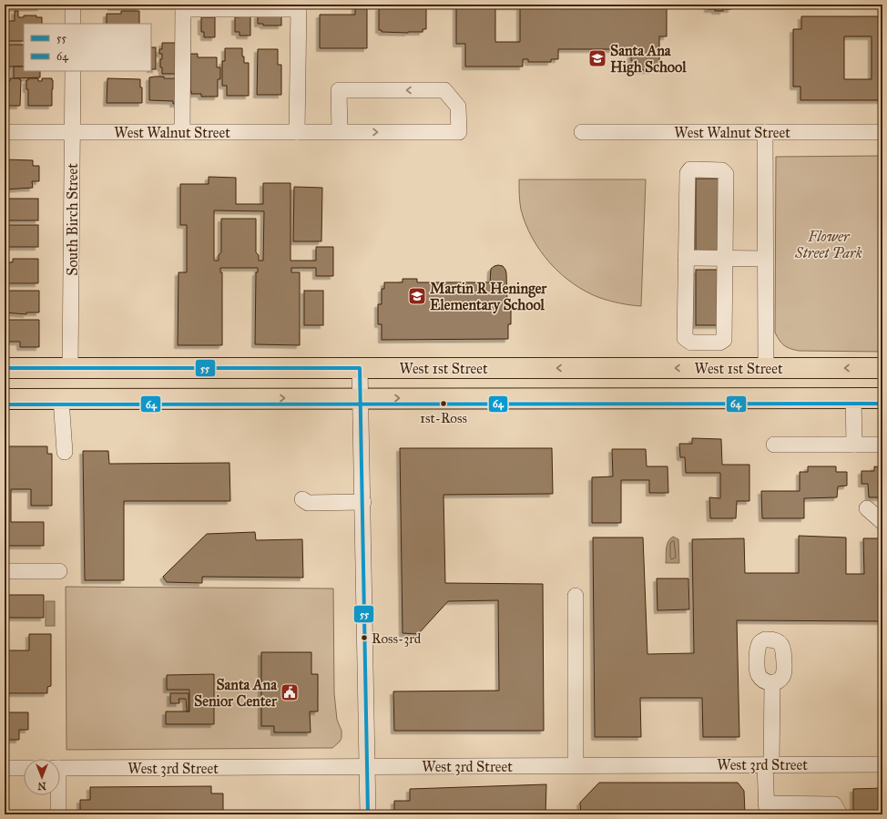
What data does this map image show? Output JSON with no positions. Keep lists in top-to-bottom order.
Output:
{
  "streets": {
    "main road": ["West 1st Street"],
    "street": ["West Walnut Street", "South Birch Street", "West 3rd Street"]
  },
  "crossings": [
    ["West Walnut Street", "South Birch Street"],
    ["South Birch Street", "West 1st Street"]
  ],
  "parks": ["Flower Street Park"],
  "places": {
    "school or university": ["Santa Ana High School", "Martin R Heninger Elementary School"],
    "other": ["1st-Ross", "Ross-3rd"],
    "public building": ["Santa Ana Senior Center"]
  },
  "lines": ["transit line 55", "transit line 64"],
  "legend": ["55", "64"],
  "north": "bottom"
}
